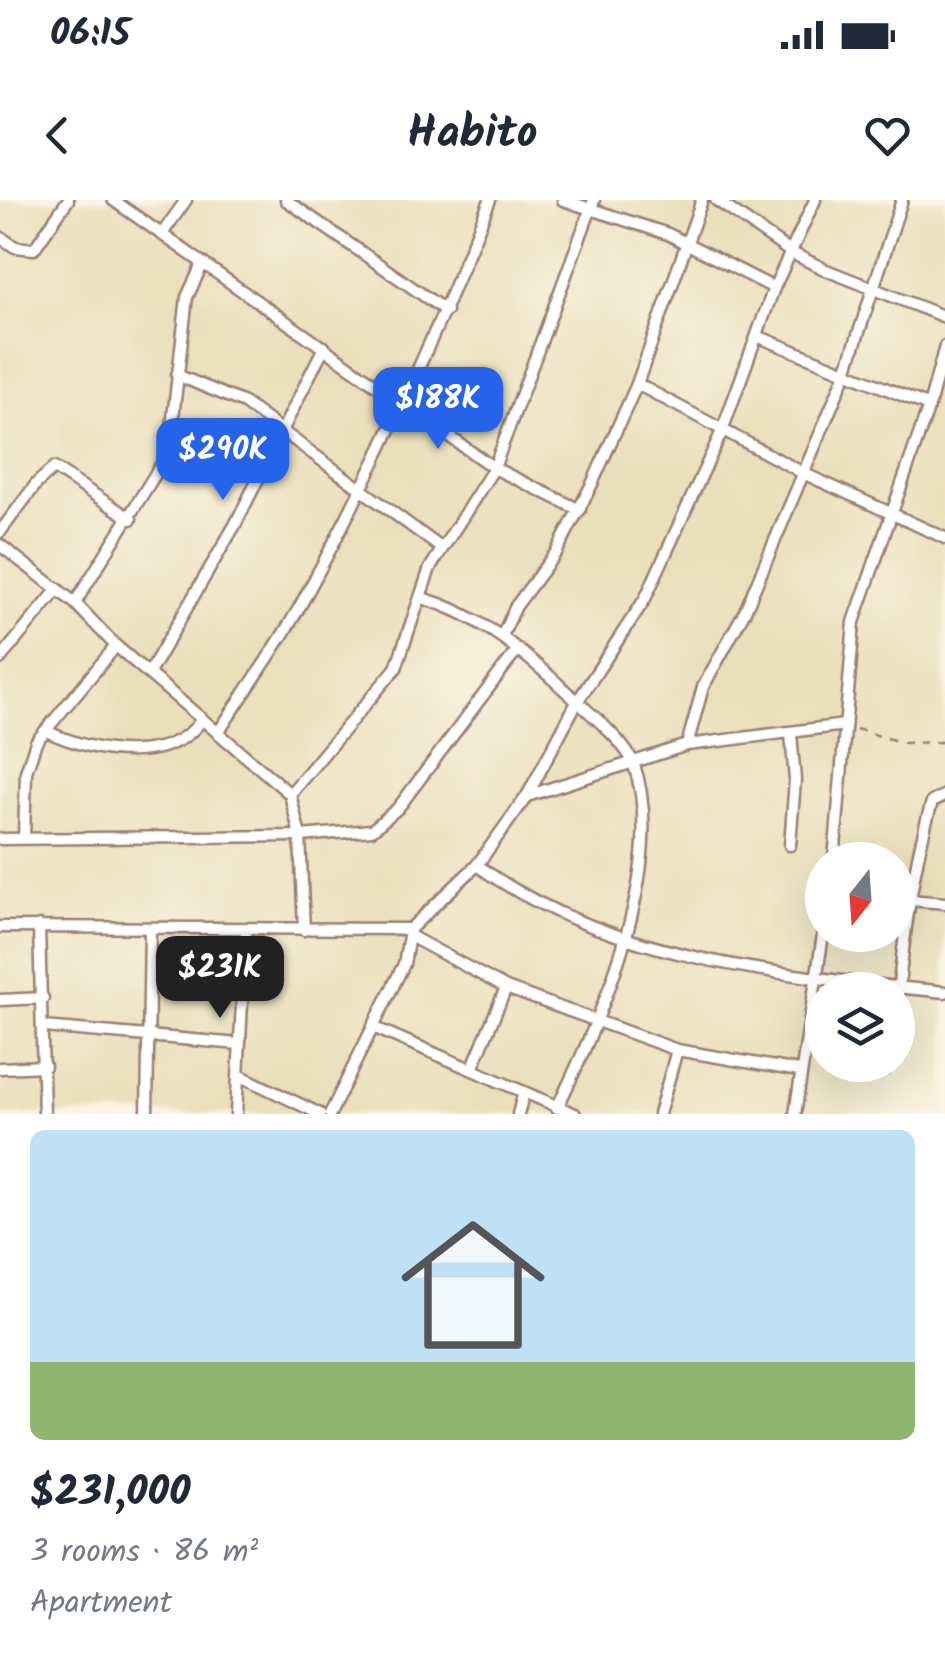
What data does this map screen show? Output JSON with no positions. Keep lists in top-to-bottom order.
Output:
{
  "north": "bottom",
  "page": {
    "status": "06:15",
    "header": "Habito",
    "price": ["$188K", "$290K", "$231K"],
    "list": [
      {
        "name": "$231,000",
        "note": "3 rooms · 86 m² · Apartment"
      }
    ]
  }
}
